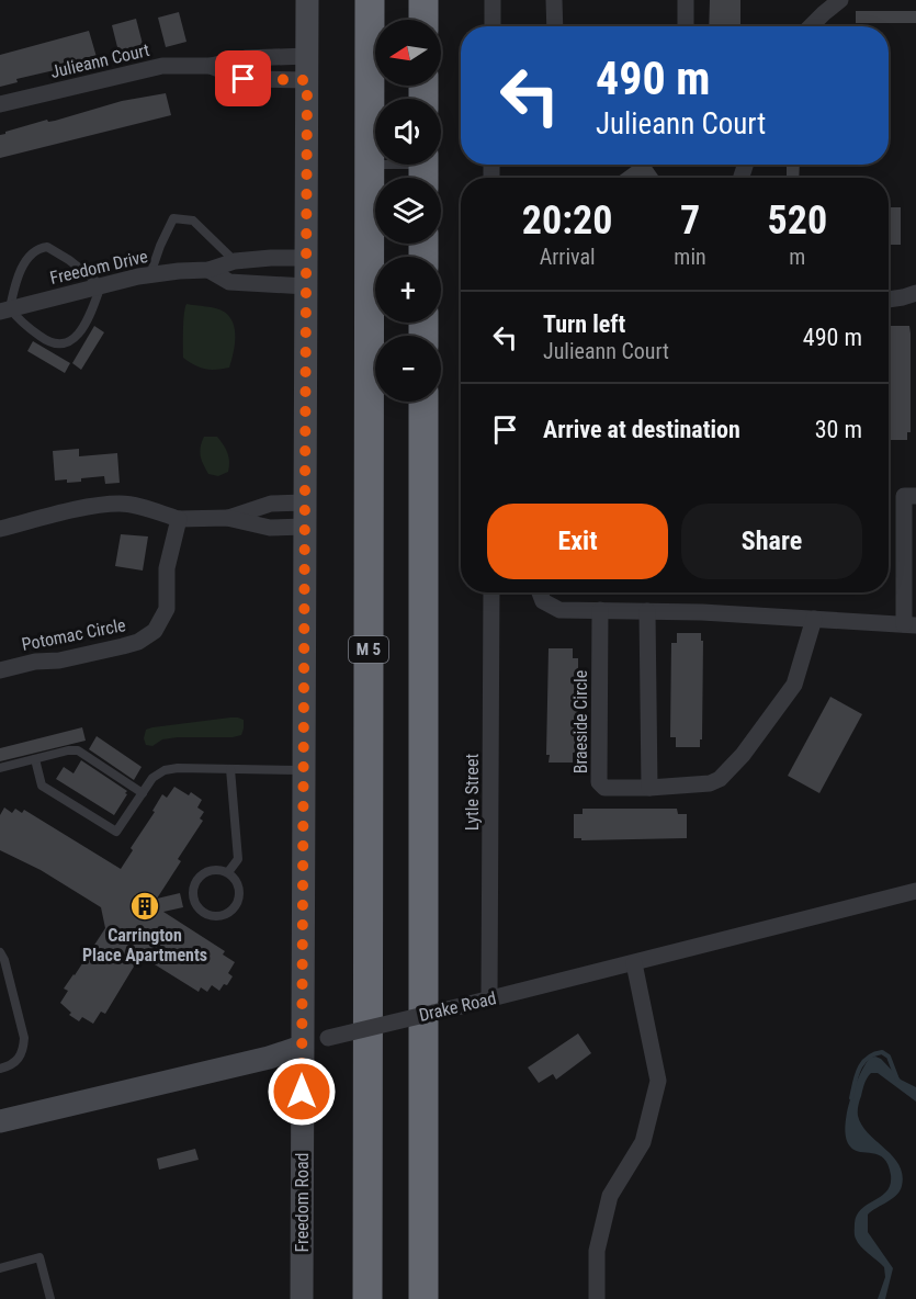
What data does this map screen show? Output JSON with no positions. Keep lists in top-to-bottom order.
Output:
{
  "streets": {
    "highway": ["M 5"],
    "street": [
      "Julieann Court",
      "Freedom Drive",
      "Potomac Circle",
      "Braeside Circle",
      "Lytle Street",
      "Drake Road",
      "Freedom Road"
    ]
  },
  "crossings": [
    ["Julieann Court", "Freedom Road"],
    ["Freedom Drive", "Freedom Road"],
    ["Lytle Street", "Drake Road"],
    ["Drake Road", "Freedom Road"]
  ],
  "places": {
    "building": ["Carrington Place Apartments"]
  },
  "north": "left",
  "page": {
    "map_buttons": ["+", "−"],
    "turn": ["490 m", "Julieann Court"],
    "eta": [
      "20:20",
      "Arrival",
      "7",
      "min",
      "520",
      "m"
    ],
    "list": [
      {
        "name": "Turn left",
        "note": "Julieann Court",
        "value": "490 m"
      },
      {
        "name": "Arrive at destination",
        "value": "30 m"
      }
    ],
    "buttons": ["Exit", "Share"]
  }
}
